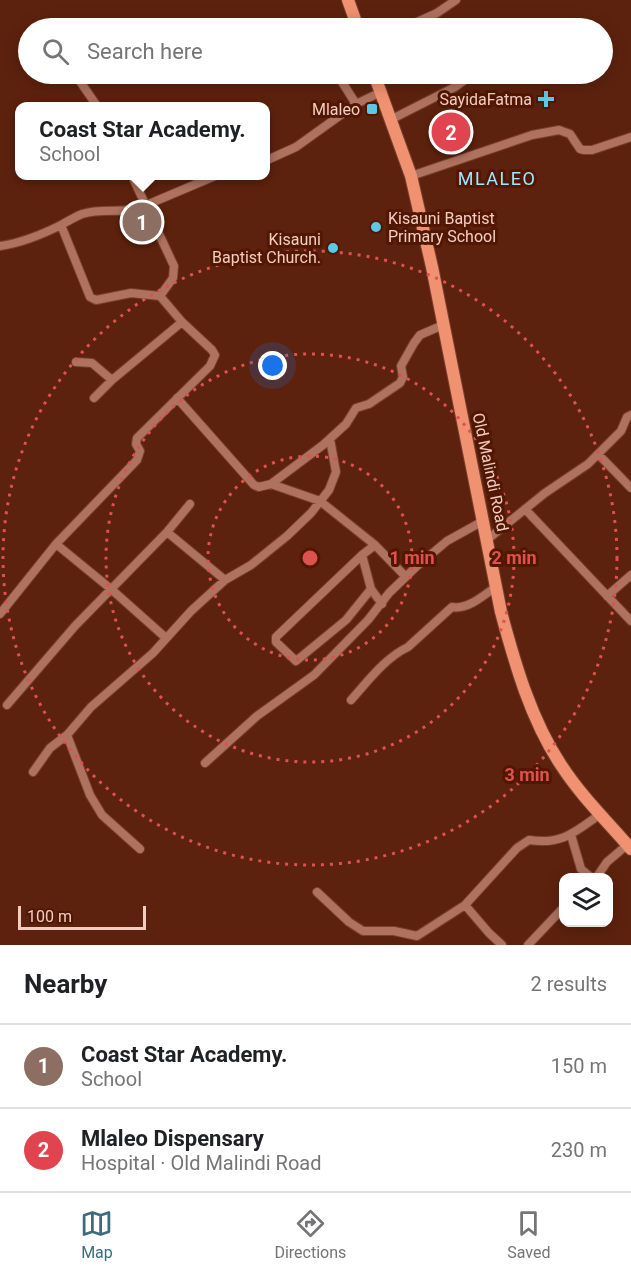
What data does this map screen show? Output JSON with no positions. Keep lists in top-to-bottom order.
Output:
{
  "streets": {
    "main road": ["Old Malindi Road"]
  },
  "districts": ["MLALEO"],
  "places": {
    "health": ["SayidaFatma"],
    "transit": ["Mlaleo"],
    "other": ["Kisauni Baptist Primary School", "Kisauni Baptist Church."]
  },
  "scale_bar": "100 m",
  "page": {
    "search": "Search here",
    "popup": ["Coast Star Academy.", "School"],
    "pins": ["2", "1"],
    "scale": "100 m",
    "heading": ["Nearby", "2 results"],
    "list": [
      {
        "mark": "1",
        "name": "Coast Star Academy.",
        "note": "School",
        "value": "150 m"
      },
      {
        "mark": "2",
        "name": "Mlaleo Dispensary",
        "note": "Hospital · Old Malindi Road",
        "value": "230 m"
      }
    ],
    "nav": ["Map", "Directions", "Saved"]
  },
  "rings": ["1 min", "2 min", "3 min"]
}
